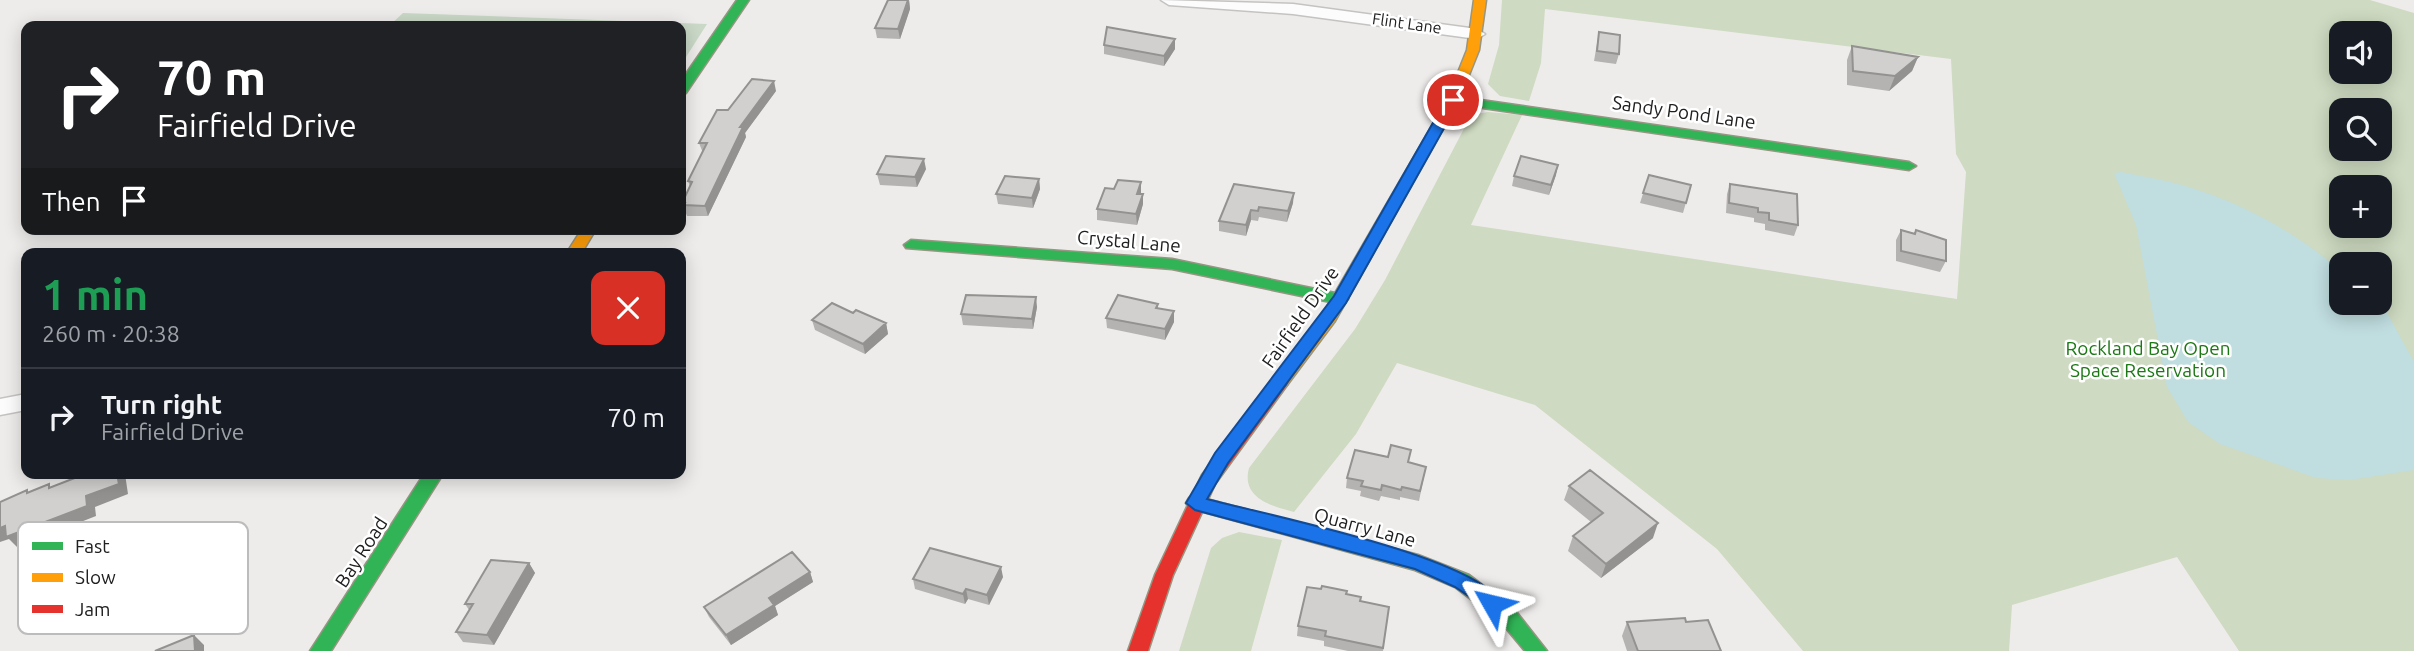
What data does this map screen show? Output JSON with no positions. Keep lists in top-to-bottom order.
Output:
{
  "streets": {
    "street": [
      "Flint Lane",
      "Sandy Pond Lane",
      "Crystal Lane",
      "Fairfield Drive",
      "Quarry Lane",
      "Bay Road"
    ]
  },
  "crossings": [
    ["Flint Lane", "Fairfield Drive"],
    ["Sandy Pond Lane", "Fairfield Drive"],
    ["Crystal Lane", "Fairfield Drive"],
    ["Fairfield Drive", "Quarry Lane"]
  ],
  "parks": ["Rockland Bay Open Space Reservation"],
  "legend": ["Fast", "Slow", "Jam"],
  "page": {
    "map_buttons": ["+", "−"],
    "turn": ["70 m", "Fairfield Drive"],
    "then": "Then",
    "heading": ["1 min", "260 m · 20:38"],
    "list": [
      {
        "name": "Turn right",
        "note": "Fairfield Drive",
        "value": "70 m"
      }
    ]
  }
}
